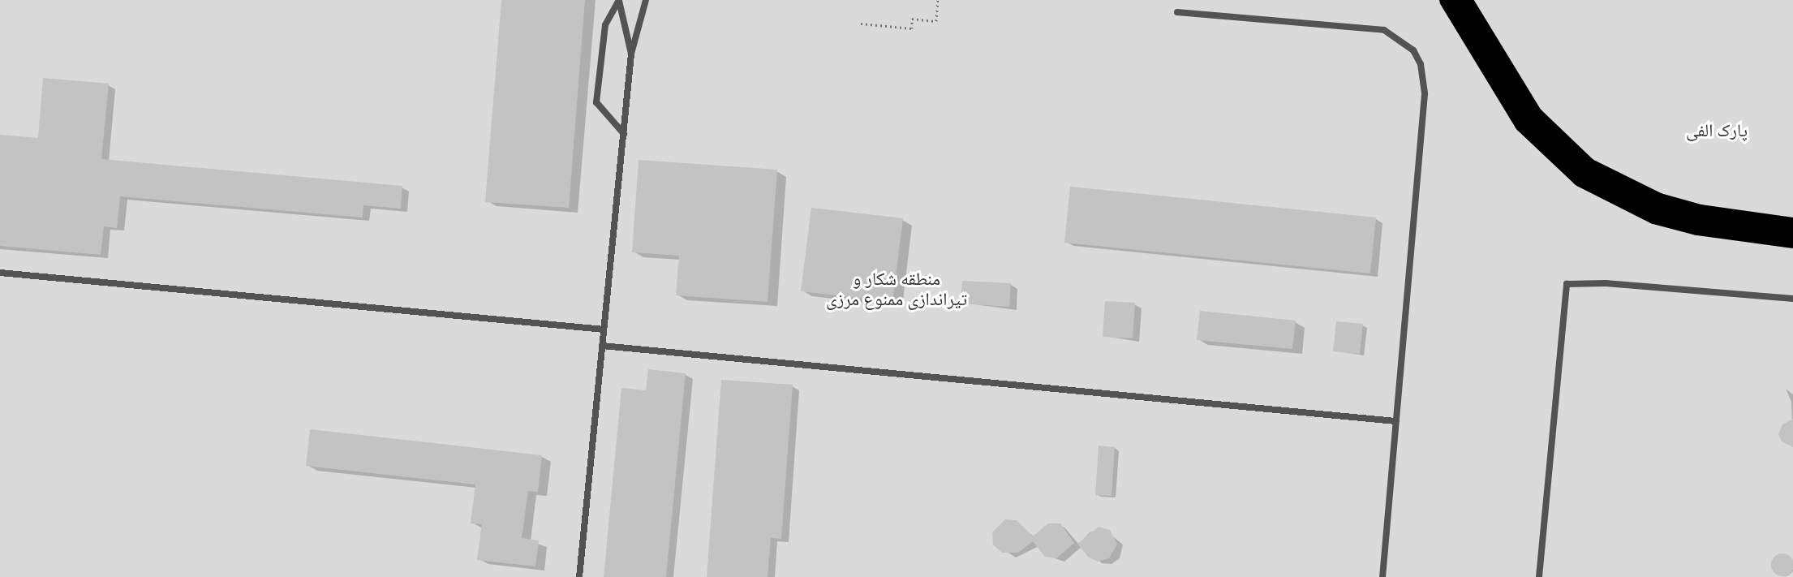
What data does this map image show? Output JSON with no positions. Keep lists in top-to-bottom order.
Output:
{
  "parks": ["پارک الفی", "منطقه شکار و تیراندازی ممنوع مرزی"]
}
